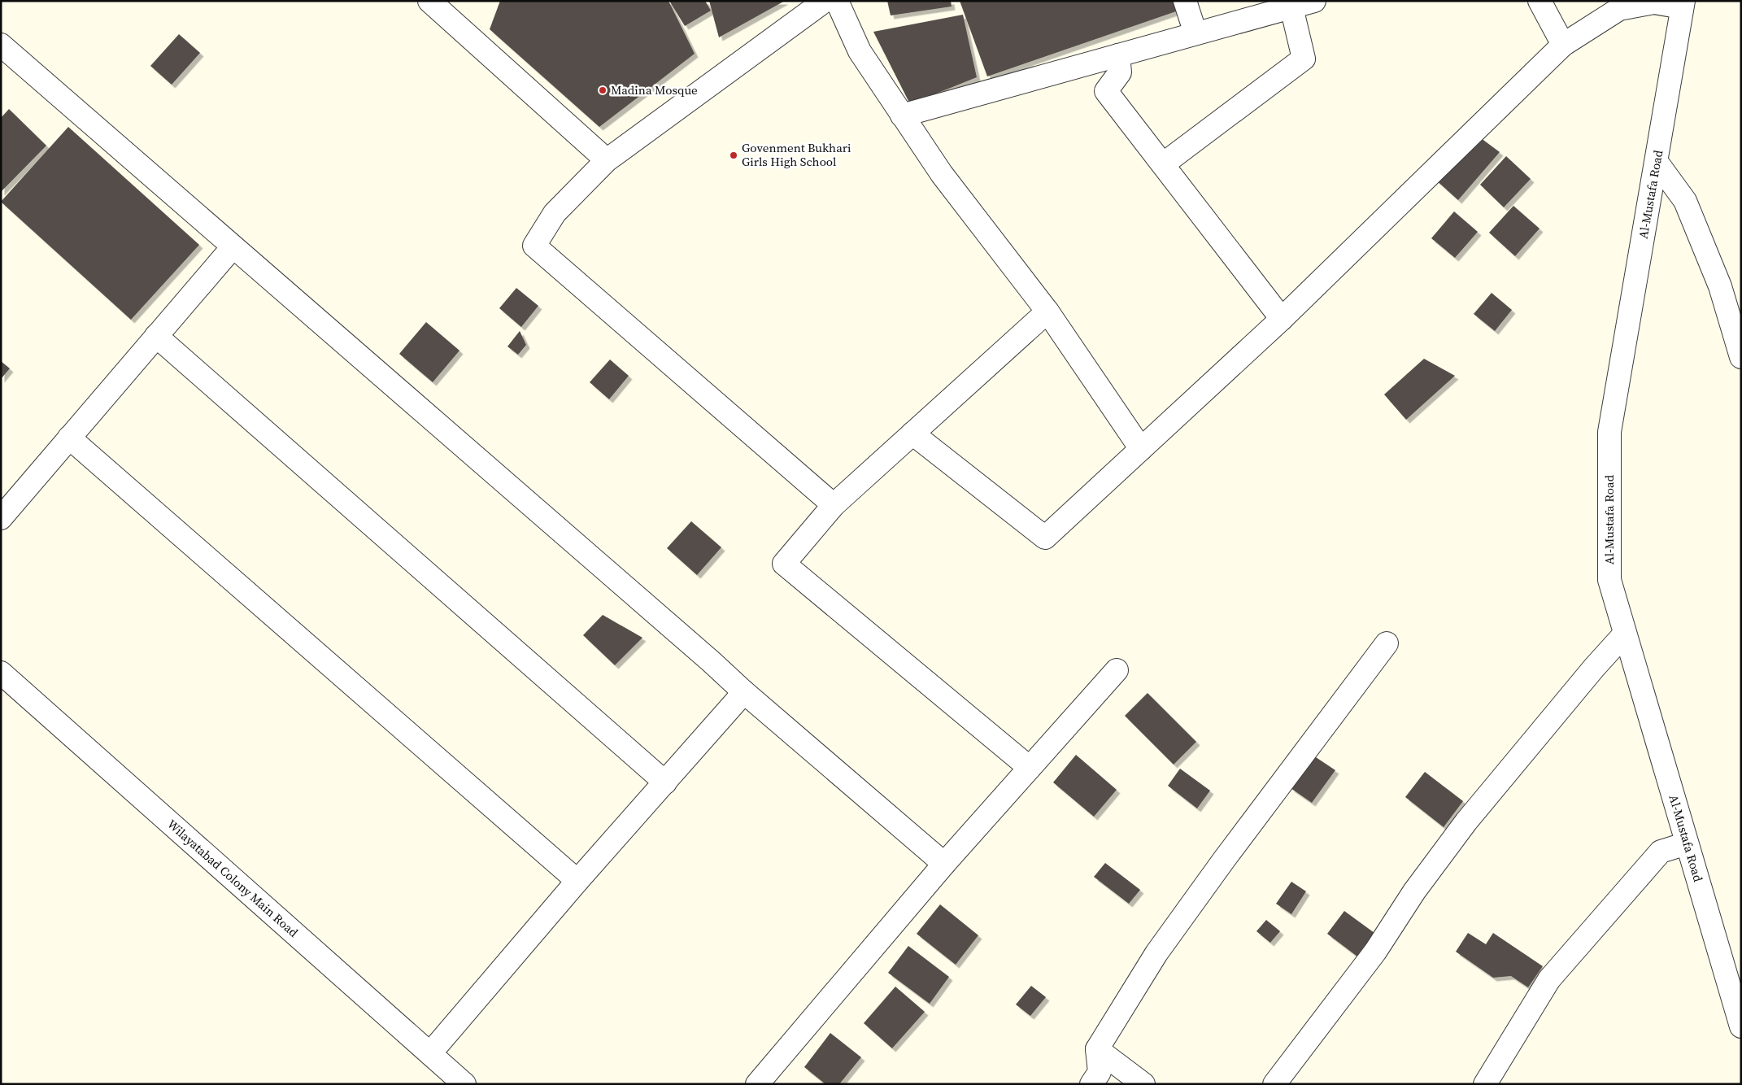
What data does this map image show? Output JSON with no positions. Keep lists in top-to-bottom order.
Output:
{
  "streets": {
    "street": ["Al-Mustafa Road", "Wilayatabad Colony Main Road"]
  },
  "places": ["Madina Mosque", "Govenment Bukhari Girls High School"]
}
